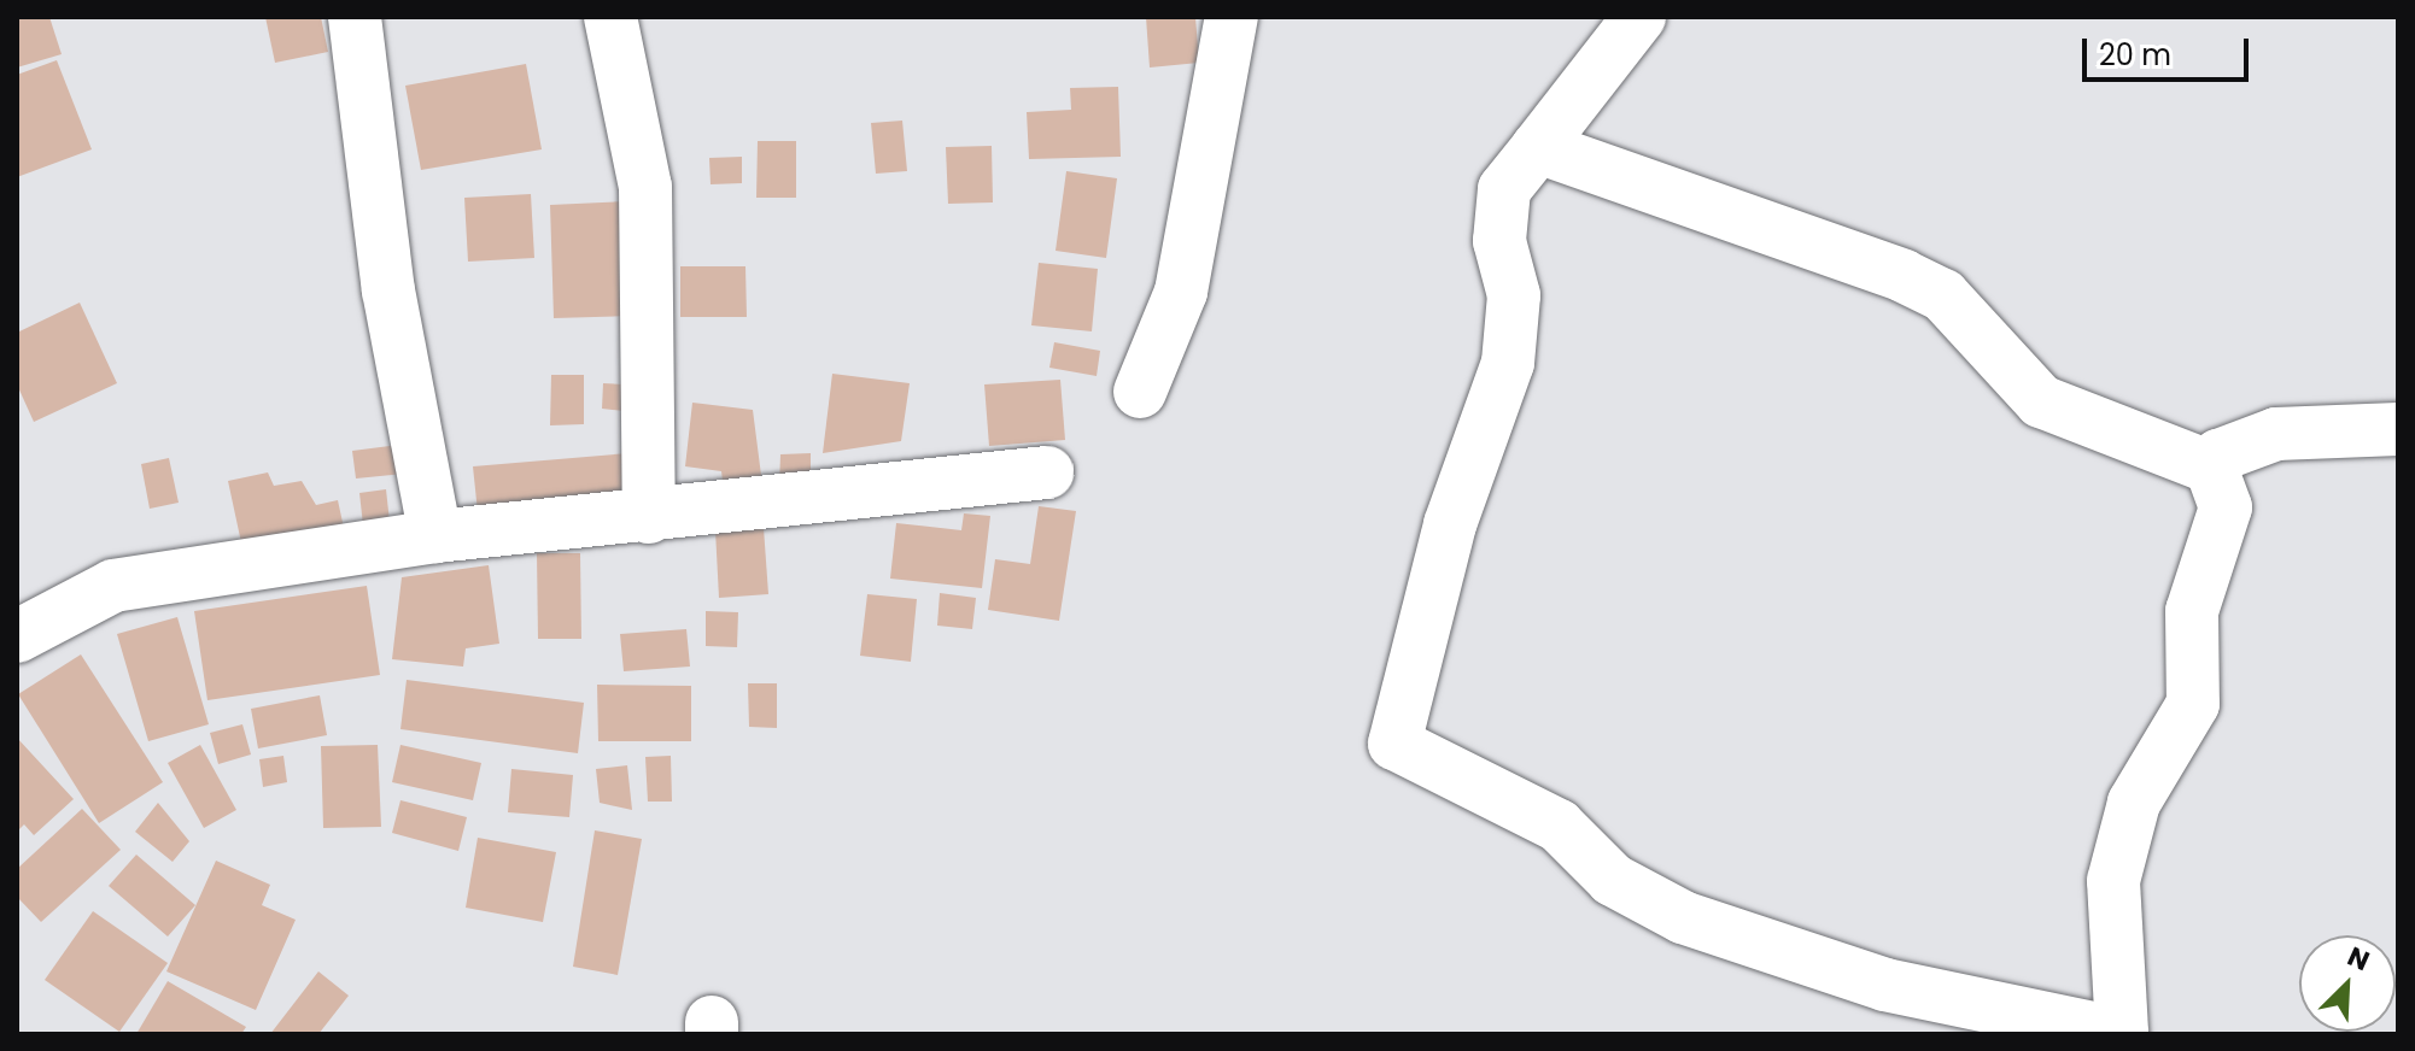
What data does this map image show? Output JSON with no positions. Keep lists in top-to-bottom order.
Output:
{
  "scale_bar": "20 m",
  "north": "top right"
}
